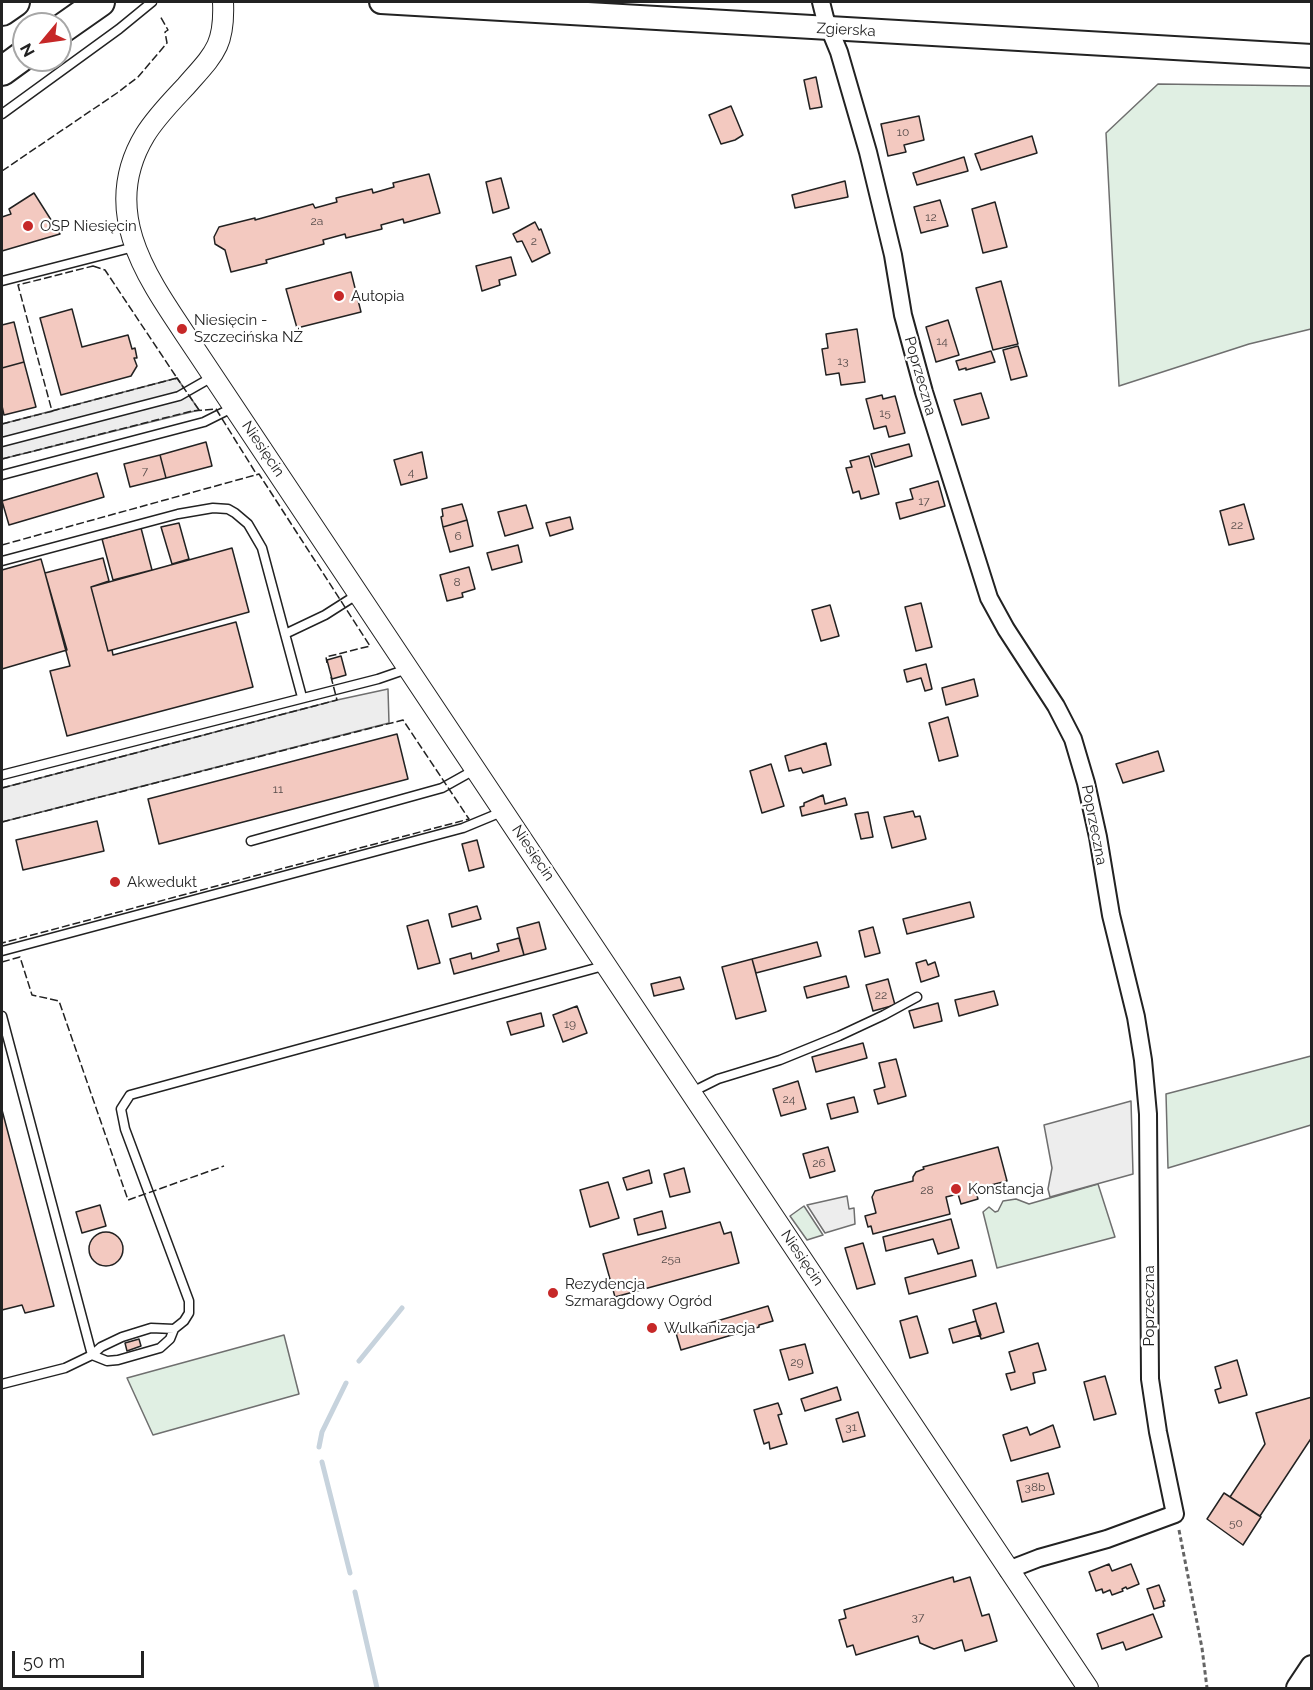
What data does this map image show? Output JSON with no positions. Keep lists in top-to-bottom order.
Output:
{
  "streets": {
    "main road": ["Zgierska"],
    "street": ["Poprzeczna", "Niesięcin"]
  },
  "crossings": [
    ["Zgierska", "Poprzeczna"]
  ],
  "places": [
    "OSP Niesięcin",
    "Autopia",
    "Niesięcin - Szczecińska NŻ",
    "Akwedukt",
    "Konstancja",
    "Rezydencja Szmaragdowy Ogród",
    "Wulkanizacja"
  ],
  "house_numbers": [
    "10",
    "12",
    "2a",
    "2",
    "14",
    "13",
    "15",
    "7",
    "4",
    "17",
    "22",
    "6",
    "8",
    "11",
    "22",
    "19",
    "24",
    "26",
    "28",
    "25a",
    "29",
    "31",
    "38b",
    "50",
    "37"
  ],
  "scale_bar": "50 m",
  "north": "bottom left"
}
